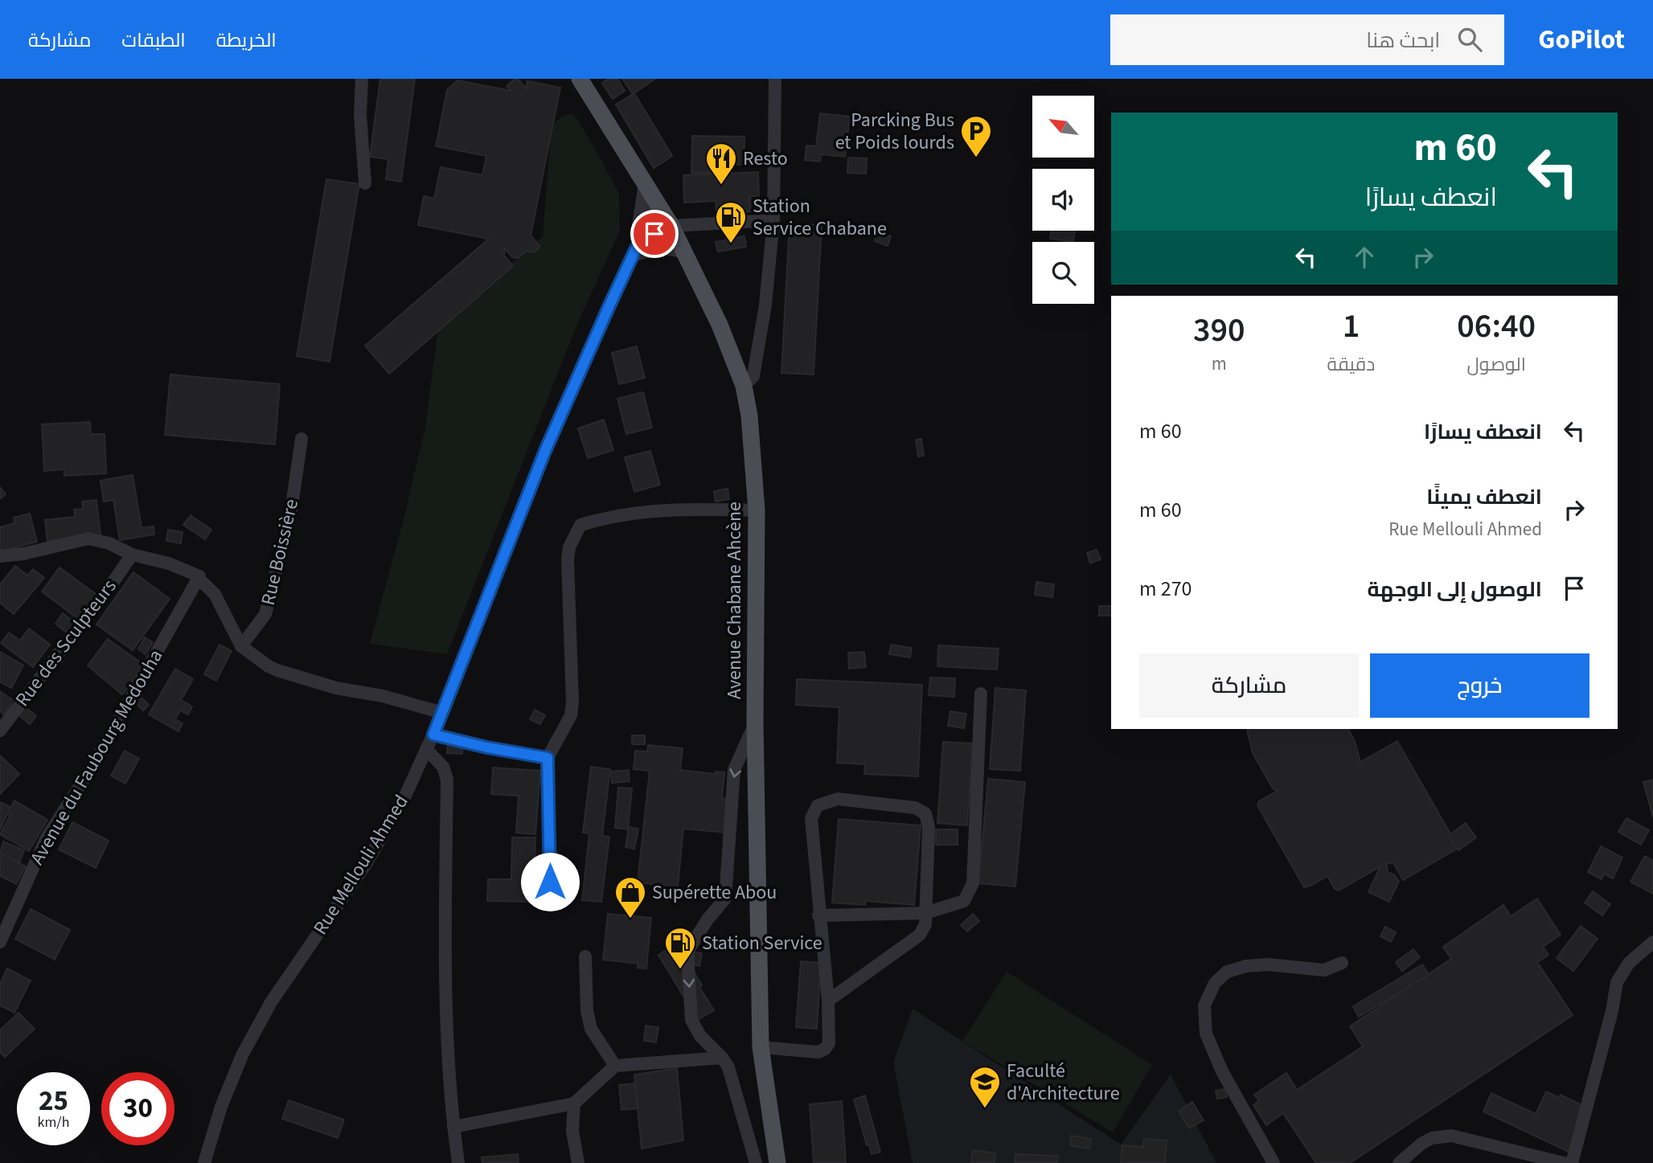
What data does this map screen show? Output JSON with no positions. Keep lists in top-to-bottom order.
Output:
{
  "streets": {
    "main road": ["Avenue Chabane Ahcène"],
    "street": [
      "Rue Boissière",
      "Rue des Sculpteurs",
      "Avenue du Faubourg Medouha",
      "Rue Mellouli Ahmed"
    ]
  },
  "crossings": [
    ["Avenue Chabane Ahcène", "Rue Mellouli Ahmed"]
  ],
  "places": {
    "parking": ["Parcking Bus et Poids lourds"],
    "restaurant": ["Resto"],
    "fuel station": ["Station Service Chabane", "Station Service"],
    "shop": ["Supérette Abou"],
    "school or university": ["Faculté d'Architecture"]
  },
  "north": "top left",
  "page": {
    "header": "GoPilot",
    "search": "ابحث هنا",
    "nav": ["الخريطة", "الطبقات", "مشاركة"],
    "turn": ["60 m", "انعطف يسارًا"],
    "eta": [
      "06:40",
      "الوصول",
      "1",
      "دقيقة",
      "390",
      "m"
    ],
    "list": [
      {
        "name": "انعطف يسارًا",
        "value": "60 m"
      },
      {
        "name": "انعطف يمينًا",
        "note": "Rue Mellouli Ahmed",
        "value": "60 m"
      },
      {
        "name": "الوصول إلى الوجهة",
        "value": "270 m"
      }
    ],
    "buttons": ["خروج", "مشاركة"],
    "speed": "25 km/h",
    "limit": "30"
  }
}
